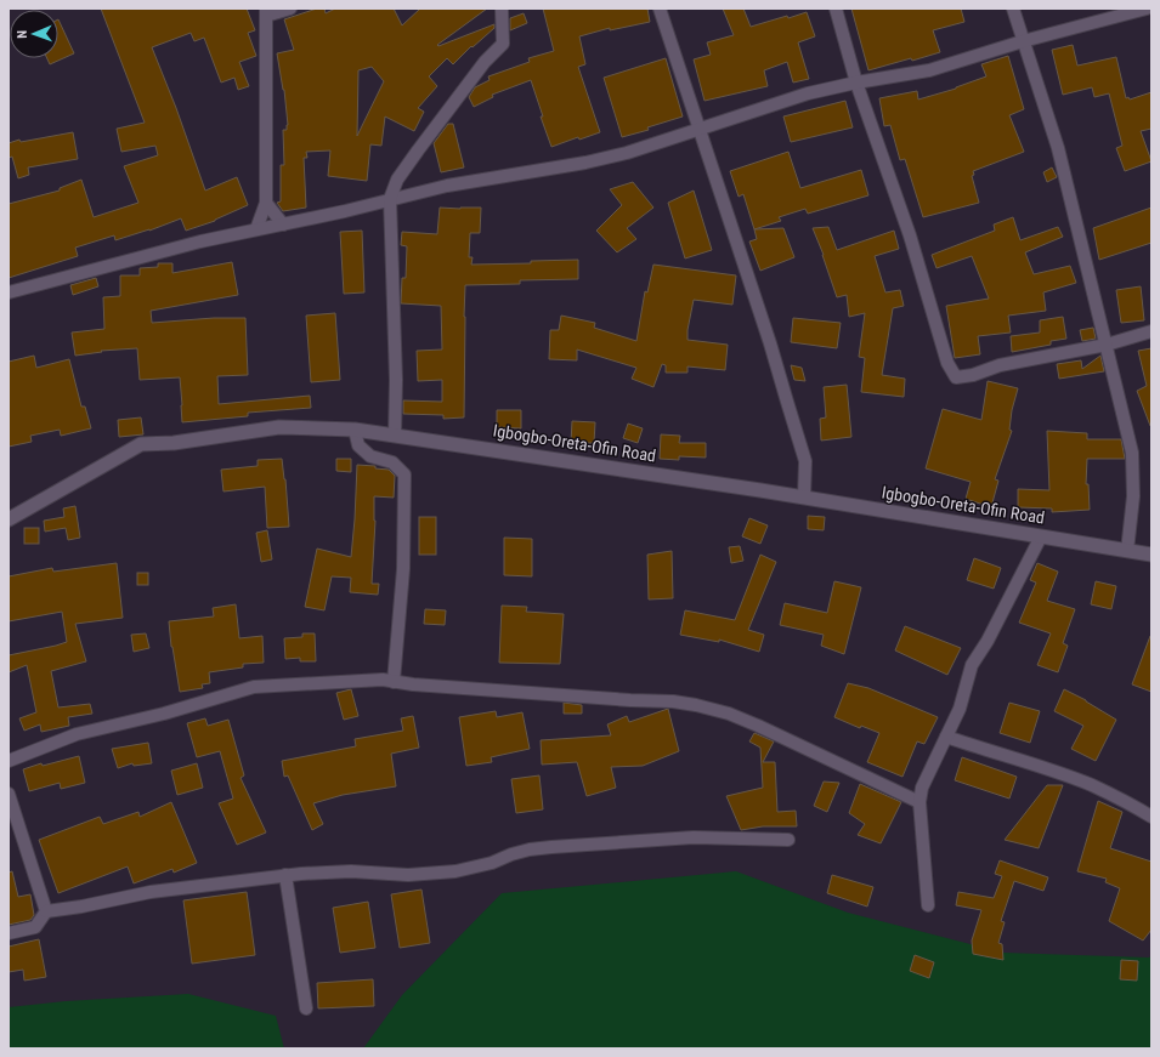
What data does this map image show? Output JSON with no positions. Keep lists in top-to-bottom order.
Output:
{
  "streets": {
    "street": ["Igbogbo-Oreta-Ofin Road"]
  },
  "north": "left"
}
